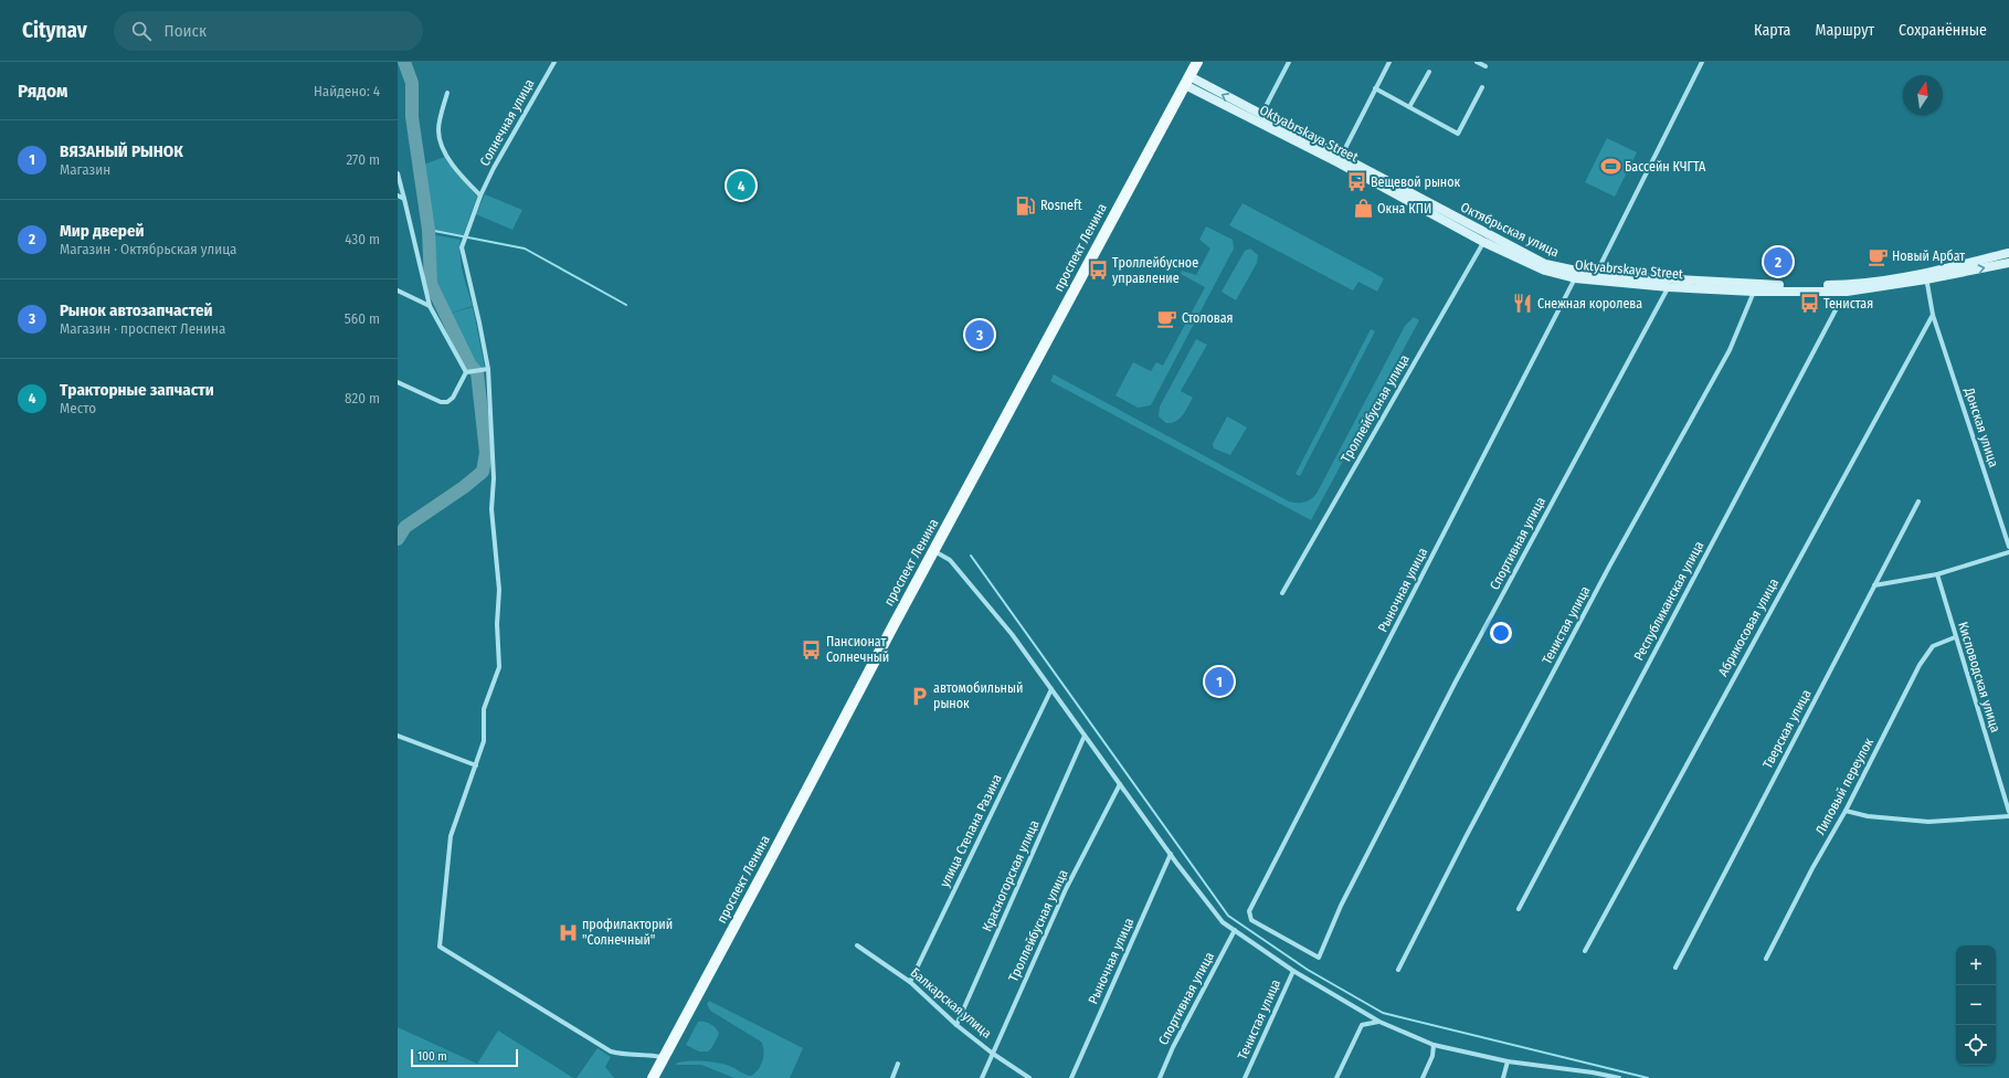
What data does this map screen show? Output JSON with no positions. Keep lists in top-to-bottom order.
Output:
{
  "streets": {
    "main road": ["Oktyabrskaya Street", "Октябрьская улица", "проспект Ленина"],
    "street": [
      "Солнечная улица",
      "Троллейбусная улица",
      "Донская улица",
      "Спортивная улица",
      "Рыночная улица",
      "Республиканская улица",
      "Тенистая улица",
      "Абрикосовая улица",
      "Кисловодская улица",
      "Тверская улица",
      "Липовый переулок",
      "улица Степана Разина",
      "Красногорская улица",
      "Балкарская улица"
    ]
  },
  "crossings": [
    ["Oktyabrskaya Street", "Октябрьская улица"],
    ["Oktyabrskaya Street", "проспект Ленина"],
    ["Oktyabrskaya Street", "Троллейбусная улица"],
    ["Oktyabrskaya Street", "Донская улица"],
    ["Oktyabrskaya Street", "Спортивная улица"],
    ["Oktyabrskaya Street", "Рыночная улица"],
    ["Oktyabrskaya Street", "Тенистая улица"],
    ["Октябрьская улица", "проспект Ленина"],
    ["Октябрьская улица", "Троллейбусная улица"],
    ["Октябрьская улица", "Донская улица"],
    ["Троллейбусная улица", "Балкарская улица"],
    ["Донская улица", "Абрикосовая улица"],
    ["Спортивная улица", "Рыночная улица"],
    ["Кисловодская улица", "Липовый переулок"],
    ["улица Степана Разина", "Балкарская улица"],
    ["Красногорская улица", "Балкарская улица"]
  ],
  "places": {
    "sports": ["Бассейн КЧГТА"],
    "bus stop": [
      "Вещевой рынок",
      "Троллейбусное управление",
      "Тенистая",
      "Пансионат Солнечный"
    ],
    "fuel station": ["Rosneft"],
    "shop": ["Окна КПИ"],
    "cafe": ["Новый Арбат", "Столовая"],
    "restaurant": ["Снежная королева"],
    "parking": ["автомобильный рынок"],
    "hospital": ["профилакторий \"Солнечный\""]
  },
  "scale_bar": "100 m",
  "north": "top",
  "page": {
    "header": "Citynav",
    "search": "Поиск",
    "nav": ["Карта", "Маршрут", "Сохранённые"],
    "heading": ["Рядом", "Найдено: 4"],
    "list": [
      {
        "mark": "1",
        "name": "ВЯЗАНЫЙ РЫНОК",
        "note": "Магазин",
        "value": "270 m"
      },
      {
        "mark": "2",
        "name": "Мир дверей",
        "note": "Магазин · Октябрьская улица",
        "value": "430 m"
      },
      {
        "mark": "3",
        "name": "Рынок автозапчастей",
        "note": "Магазин · проспект Ленина",
        "value": "560 m"
      },
      {
        "mark": "4",
        "name": "Тракторные запчасти",
        "note": "Место",
        "value": "820 m"
      }
    ],
    "pins": [
      "4",
      "2",
      "3",
      "1"
    ],
    "map_buttons": ["+", "−"],
    "scale": "100 m"
  }
}
